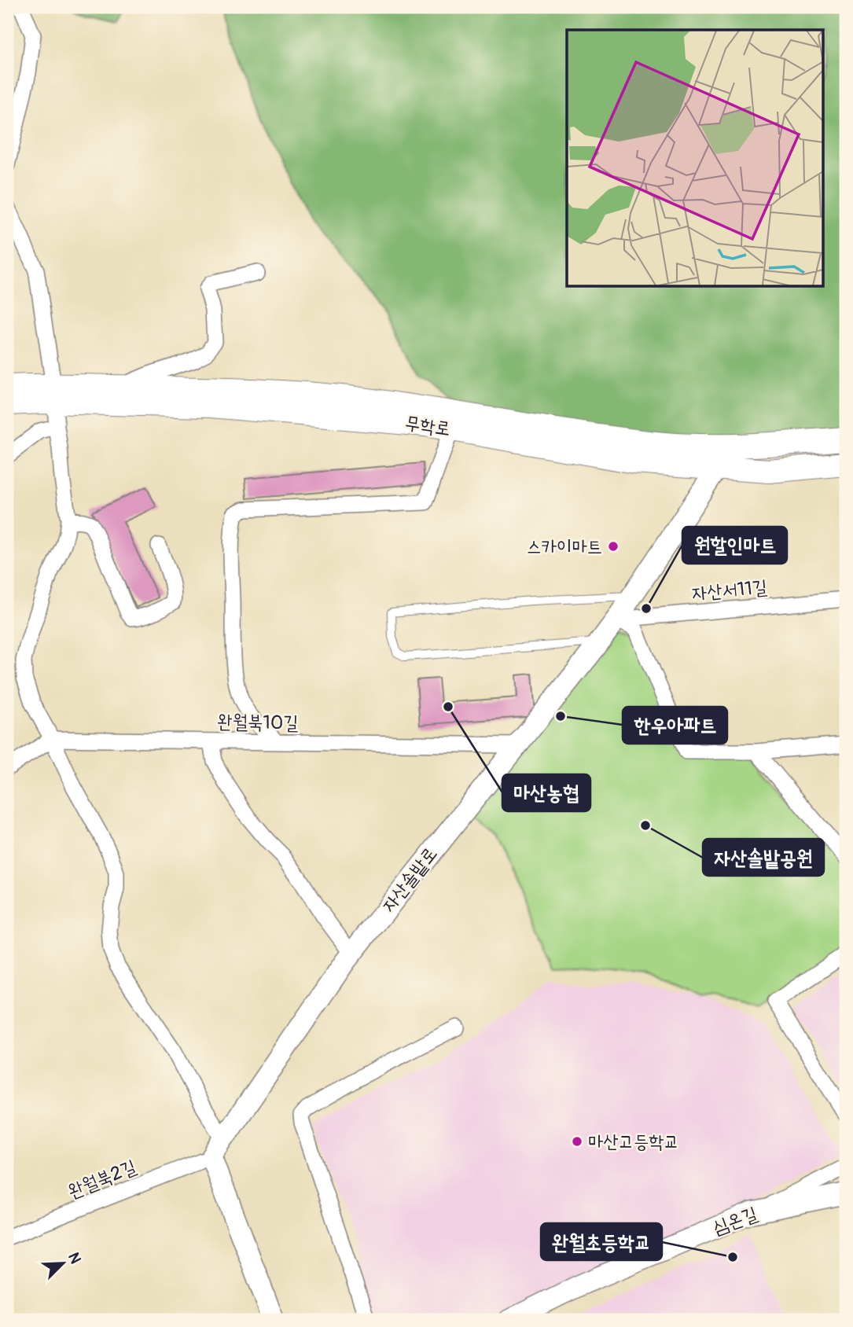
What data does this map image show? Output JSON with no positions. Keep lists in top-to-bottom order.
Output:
{
  "streets": {
    "main road": ["무학로", "자산솔밭로", "심온길"],
    "street": ["자산서11길", "완월북10길", "완월북2길"]
  },
  "crossings": [
    ["무학로", "자산솔밭로"],
    ["자산서11길", "자산솔밭로"],
    ["완월북10길", "자산솔밭로"],
    ["자산솔밭로", "완월북2길"]
  ],
  "places": [
    "스카이마트",
    "원할인마트",
    "마산농협",
    "한우아파트",
    "자산솔밭공원",
    "마산고등학교",
    "완월초등학교"
  ],
  "north": "top right"
}
